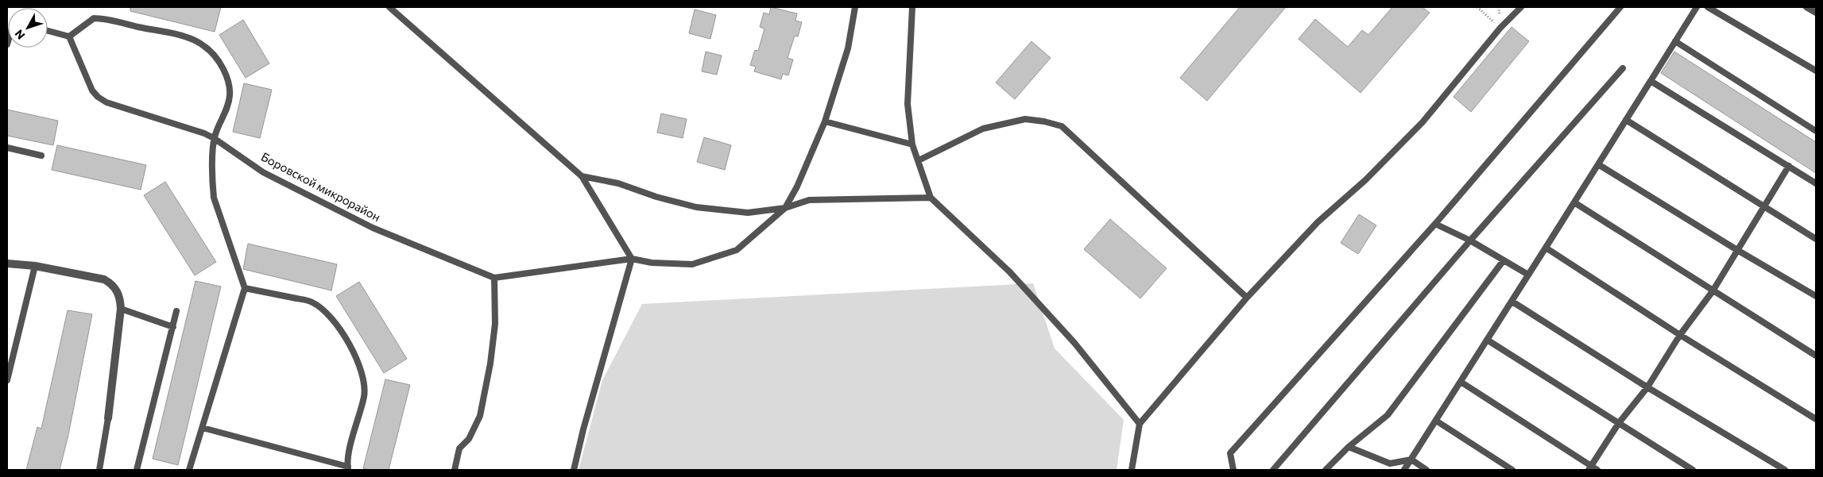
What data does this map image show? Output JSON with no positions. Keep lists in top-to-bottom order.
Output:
{
  "streets": {
    "lane": ["Боровской микрорайон"]
  },
  "north": "bottom left"
}
